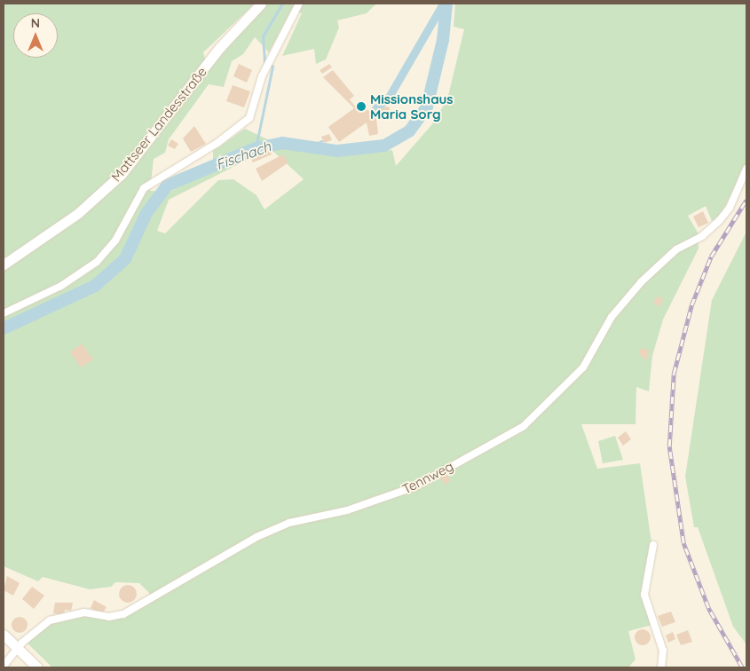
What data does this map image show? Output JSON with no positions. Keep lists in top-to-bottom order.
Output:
{
  "streets": {
    "main road": ["Mattseer Landesstraße"],
    "street": ["Tennweg"]
  },
  "water": ["Fischach"],
  "places": ["Missionshaus Maria Sorg"],
  "north": "top"
}
